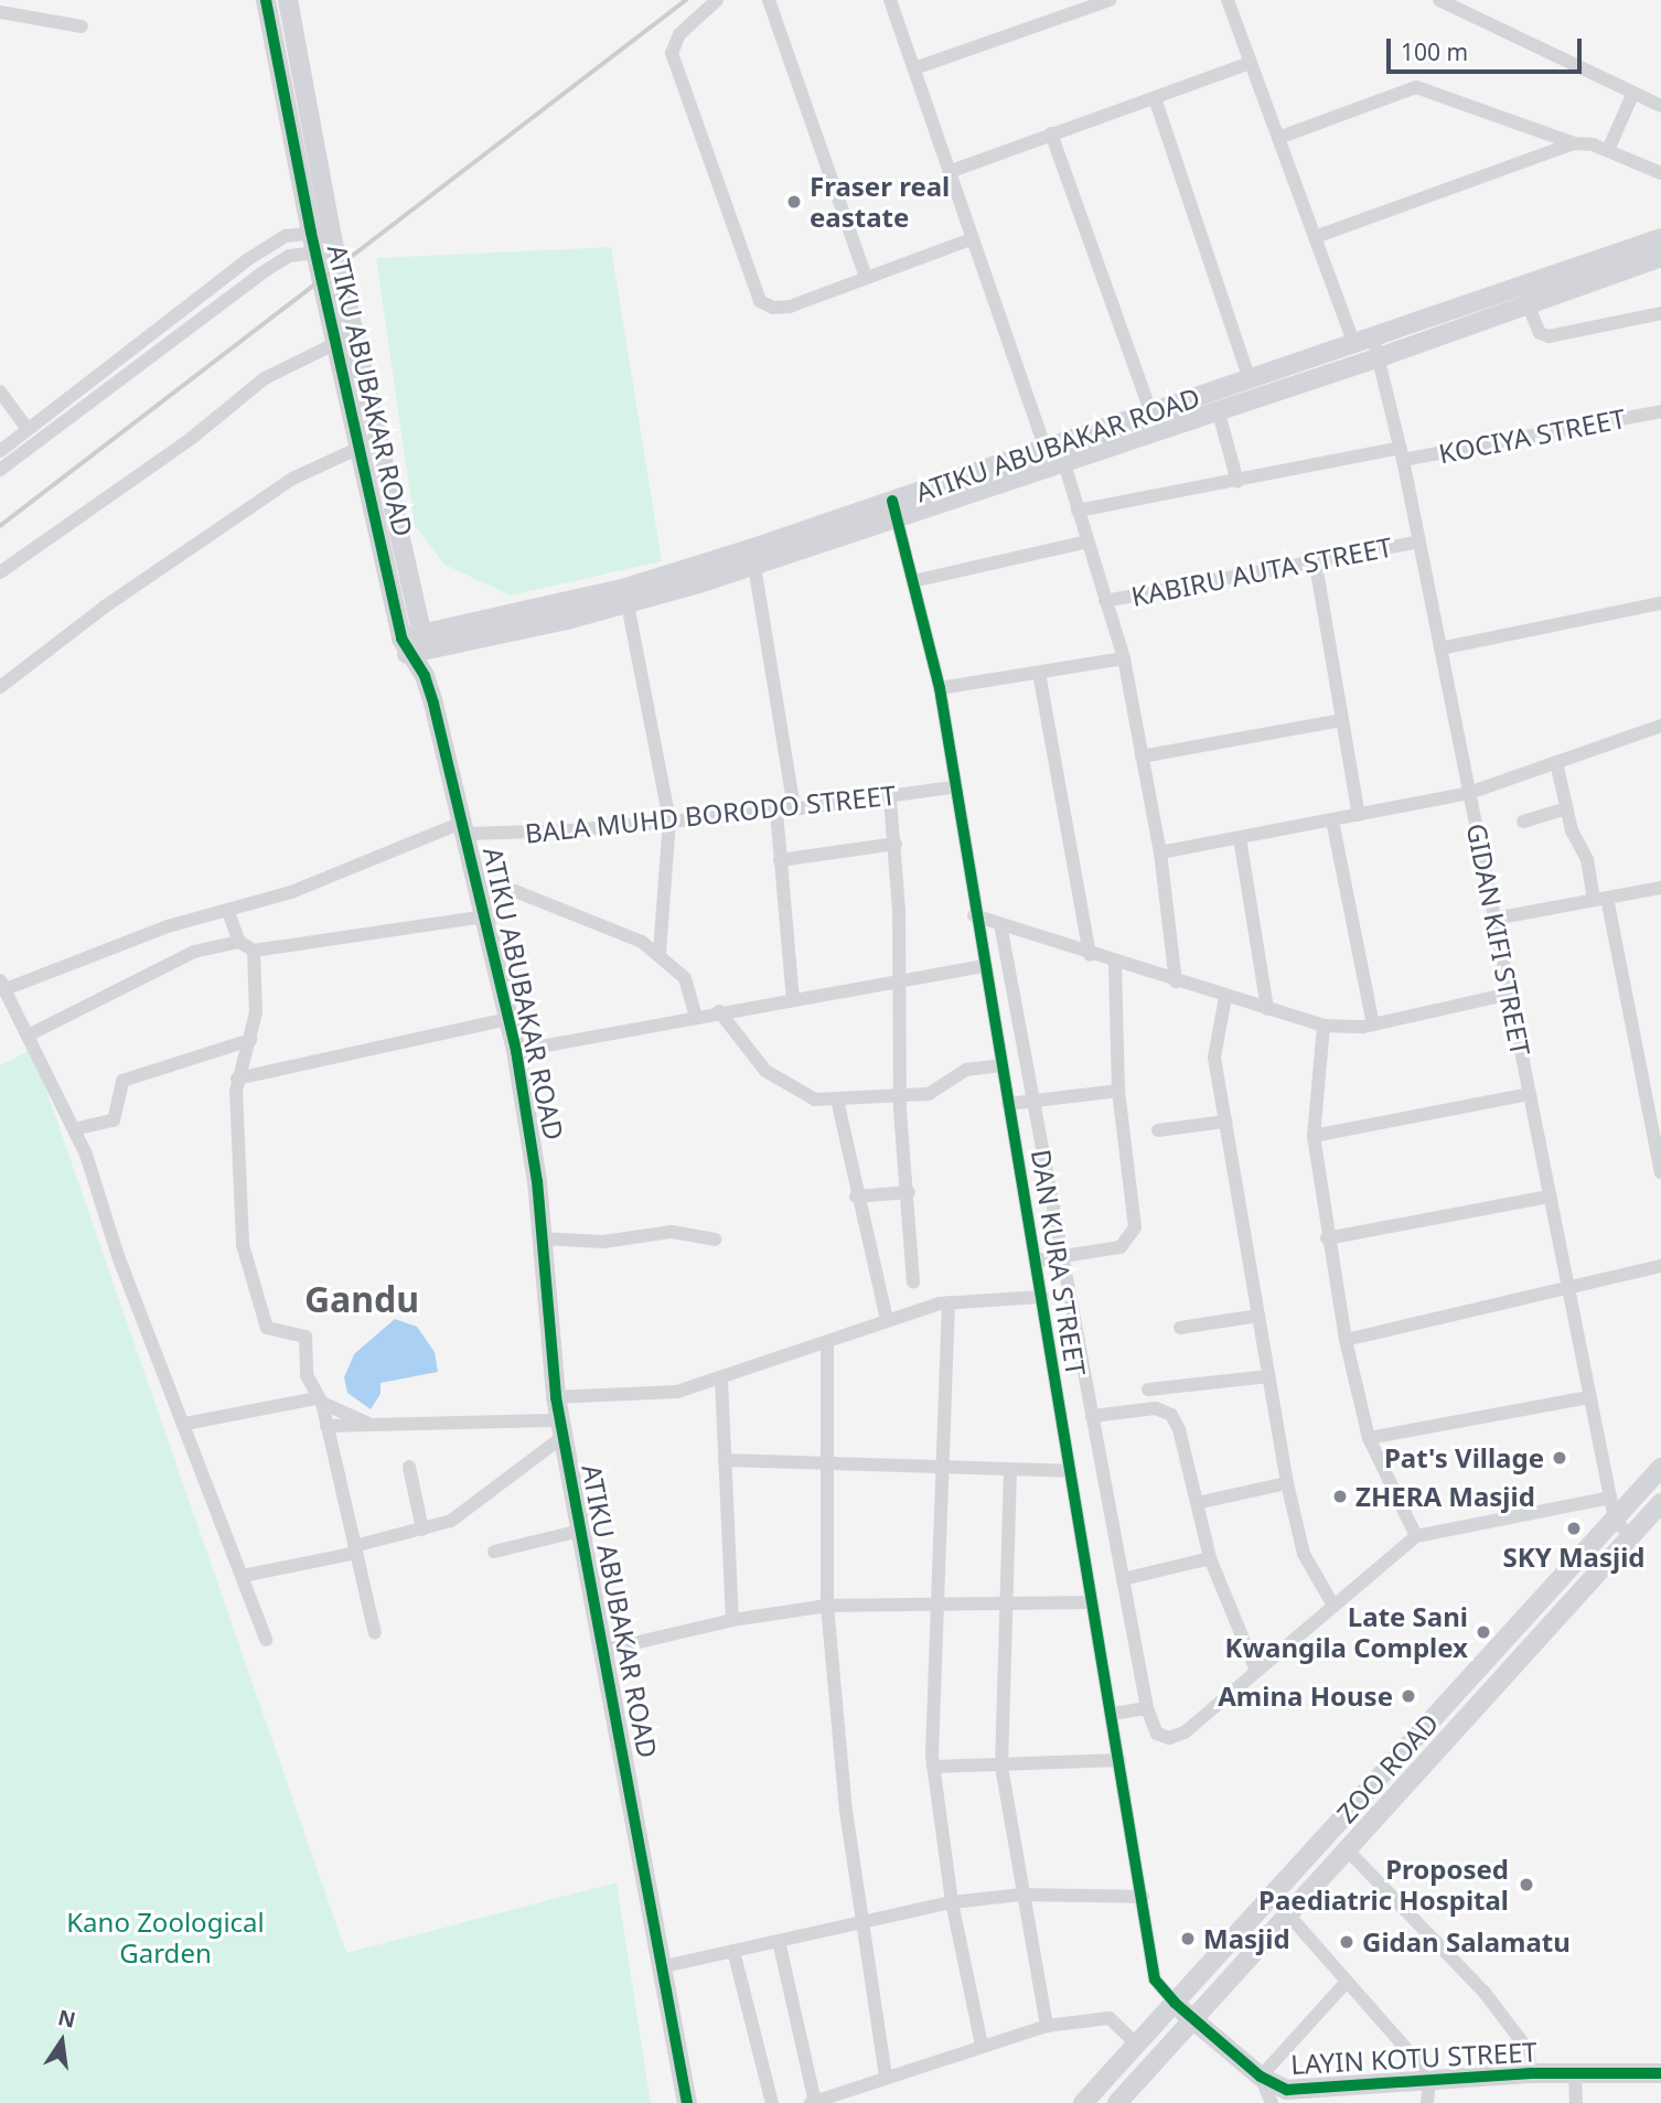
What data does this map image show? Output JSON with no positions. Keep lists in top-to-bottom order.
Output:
{
  "streets": {
    "street": [
      "ATIKU ABUBAKAR ROAD",
      "KOCIYA STREET",
      "KABIRU AUTA STREET",
      "BALA MUHD BORODO STREET",
      "GIDAN KIFI STREET",
      "DAN KURA STREET",
      "ZOO ROAD",
      "LAYIN KOTU STREET"
    ]
  },
  "crossings": [
    ["ATIKU ABUBAKAR ROAD", "BALA MUHD BORODO STREET"],
    ["ATIKU ABUBAKAR ROAD", "GIDAN KIFI STREET"],
    ["ATIKU ABUBAKAR ROAD", "DAN KURA STREET"],
    ["KOCIYA STREET", "GIDAN KIFI STREET"],
    ["KABIRU AUTA STREET", "GIDAN KIFI STREET"],
    ["BALA MUHD BORODO STREET", "DAN KURA STREET"],
    ["GIDAN KIFI STREET", "ZOO ROAD"],
    ["DAN KURA STREET", "ZOO ROAD"],
    ["DAN KURA STREET", "LAYIN KOTU STREET"],
    ["ZOO ROAD", "LAYIN KOTU STREET"]
  ],
  "districts": ["Gandu"],
  "parks": ["Kano Zoological Garden"],
  "places": [
    "Fraser real eastate",
    "Pat's Village",
    "ZHERA Masjid",
    "SKY Masjid",
    "Late Sani Kwangila Complex",
    "Amina House",
    "Proposed Paediatric Hospital",
    "Masjid",
    "Gidan Salamatu"
  ],
  "scale_bar": "100 m",
  "north": "top"
}
